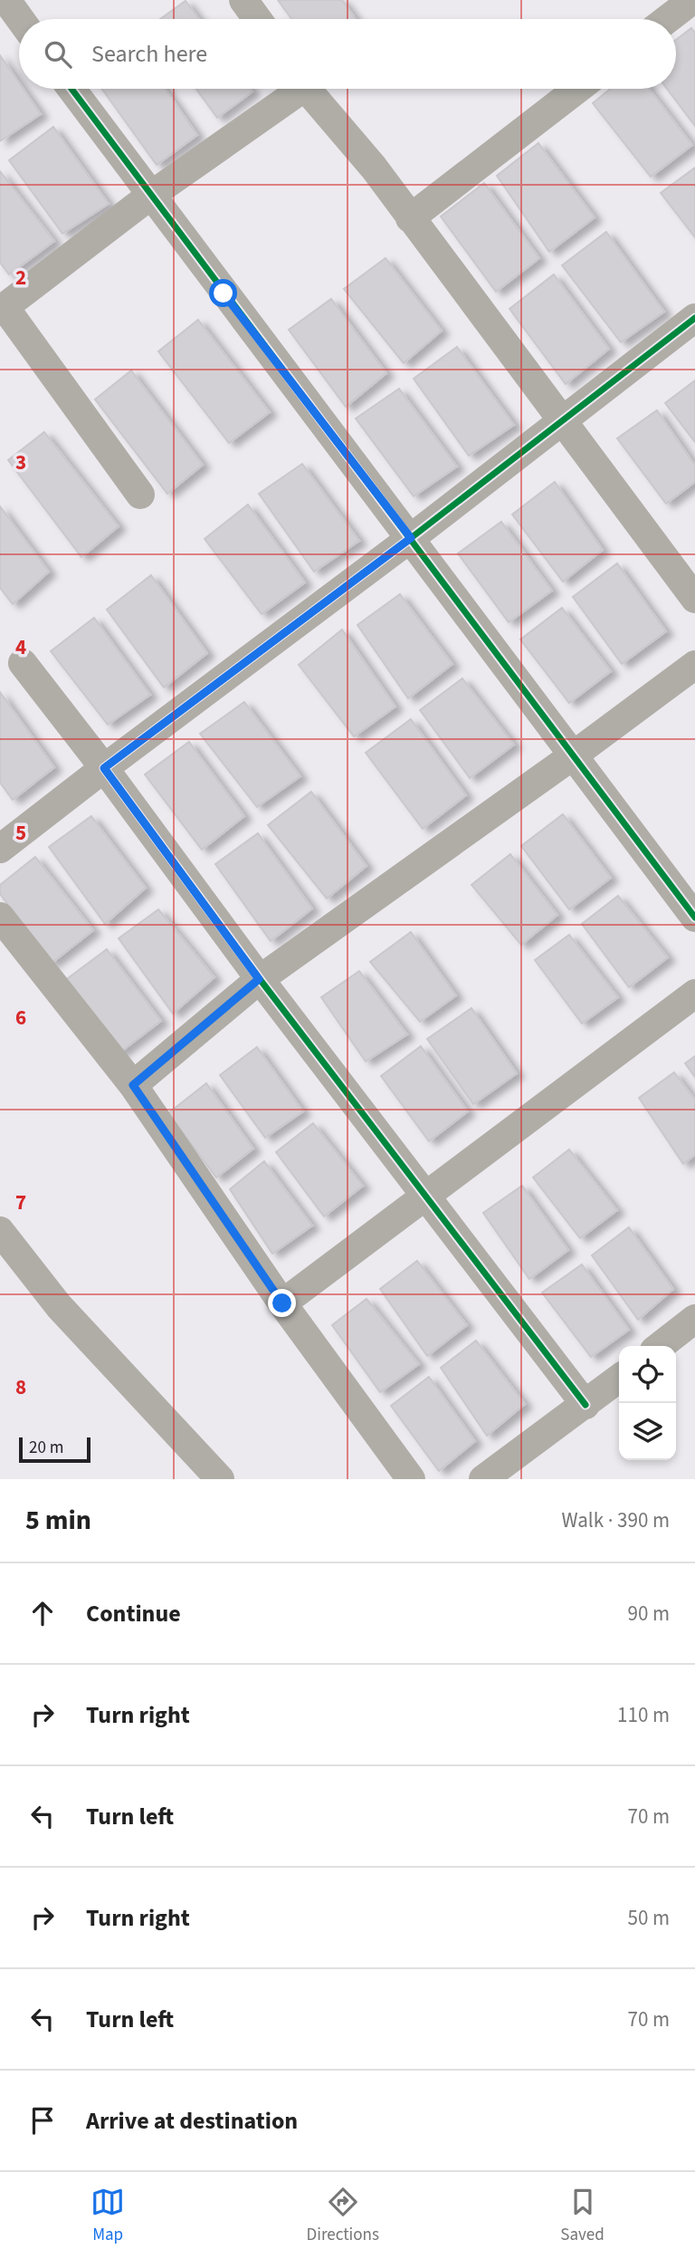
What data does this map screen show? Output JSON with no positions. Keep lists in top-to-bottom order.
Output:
{
  "scale_bar": "20 m",
  "page": {
    "search": "Search here",
    "scale": "20 m",
    "heading": ["5 min", "Walk · 390 m"],
    "list": [
      ["Continue", "90 m"],
      ["Turn right", "110 m"],
      ["Turn left", "70 m"],
      ["Turn right", "50 m"],
      ["Turn left", "70 m"],
      "Arrive at destination"
    ],
    "nav": ["Map", "Directions", "Saved"]
  },
  "grid": {
    "rows": [
      "2",
      "3",
      "4",
      "5",
      "6",
      "7",
      "8"
    ]
  }
}
